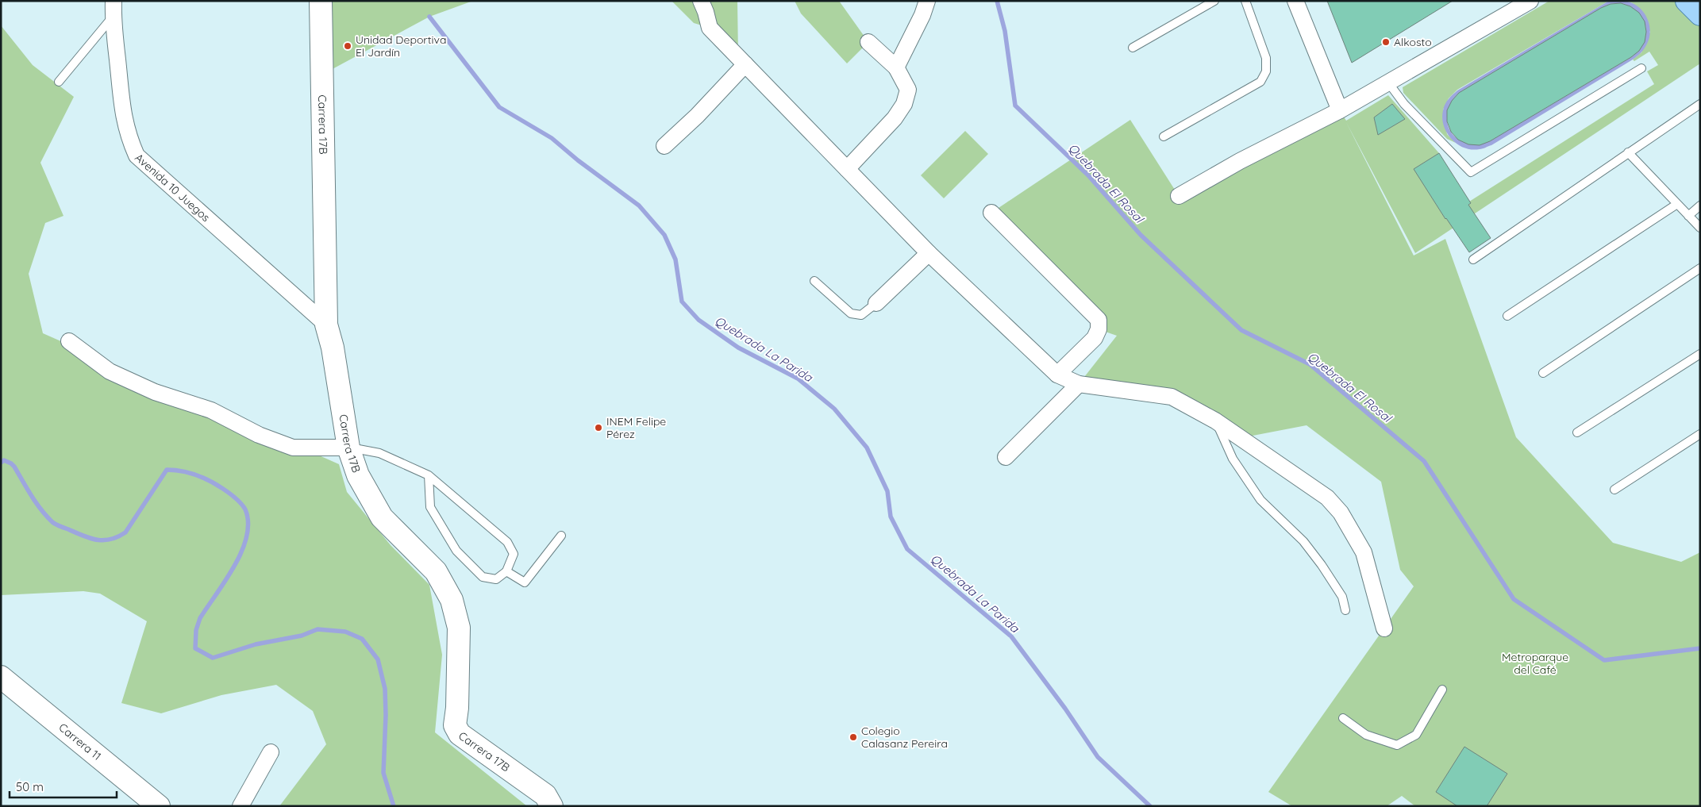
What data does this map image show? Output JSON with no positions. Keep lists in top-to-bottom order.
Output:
{
  "streets": {
    "street": ["Carrera 17B", "Avenida 10 Juegos", "Carrera 11"]
  },
  "crossings": [
    ["Carrera 17B", "Avenida 10 Juegos"]
  ],
  "water": ["Quebrada El Rosal", "Quebrada La Parida"],
  "parks": ["Metroparque del Café"],
  "places": [
    "Alkosto",
    "Unidad Deportiva El Jardín",
    "INEM Felipe Pérez",
    "Colegio Calasanz Pereira"
  ],
  "scale_bar": "50 m"
}
